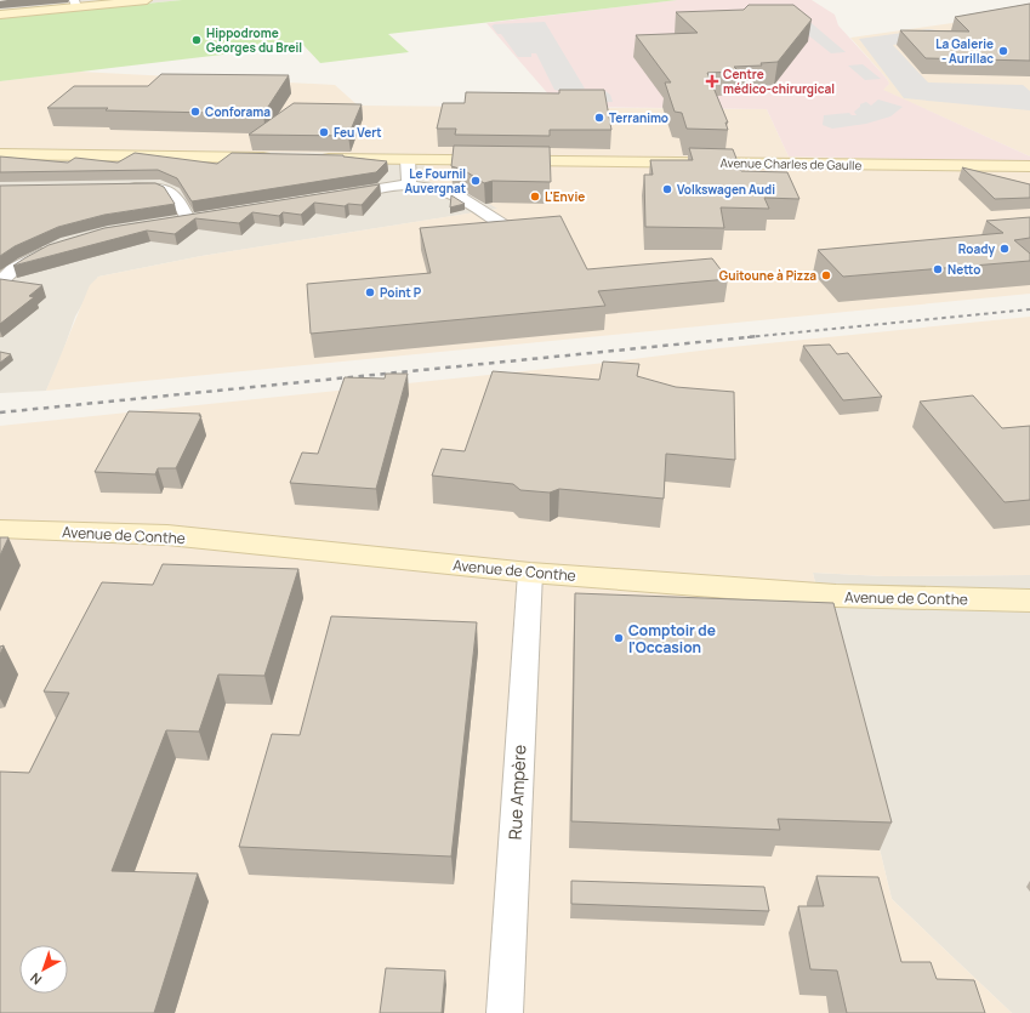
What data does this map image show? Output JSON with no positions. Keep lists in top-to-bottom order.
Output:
{
  "streets": {
    "main road": ["Avenue Charles de Gaulle", "Avenue de Conthe"],
    "street": ["Rue Ampère"]
  },
  "crossings": [
    ["Avenue de Conthe", "Rue Ampère"]
  ],
  "places": {
    "other": [
      "Hippodrome Georges du Breil",
      "La Galerie - Aurillac",
      "Conforama",
      "Terranimo",
      "Feu Vert",
      "Le Fournil Auvergnat",
      "Volkswagen Audi",
      "L'Envie",
      "Roady",
      "Netto",
      "Guitoune à Pizza",
      "Point P",
      "Comptoir de l'Occasion"
    ],
    "health": ["Centre médico-chirurgical"]
  },
  "north": "bottom left"
}
